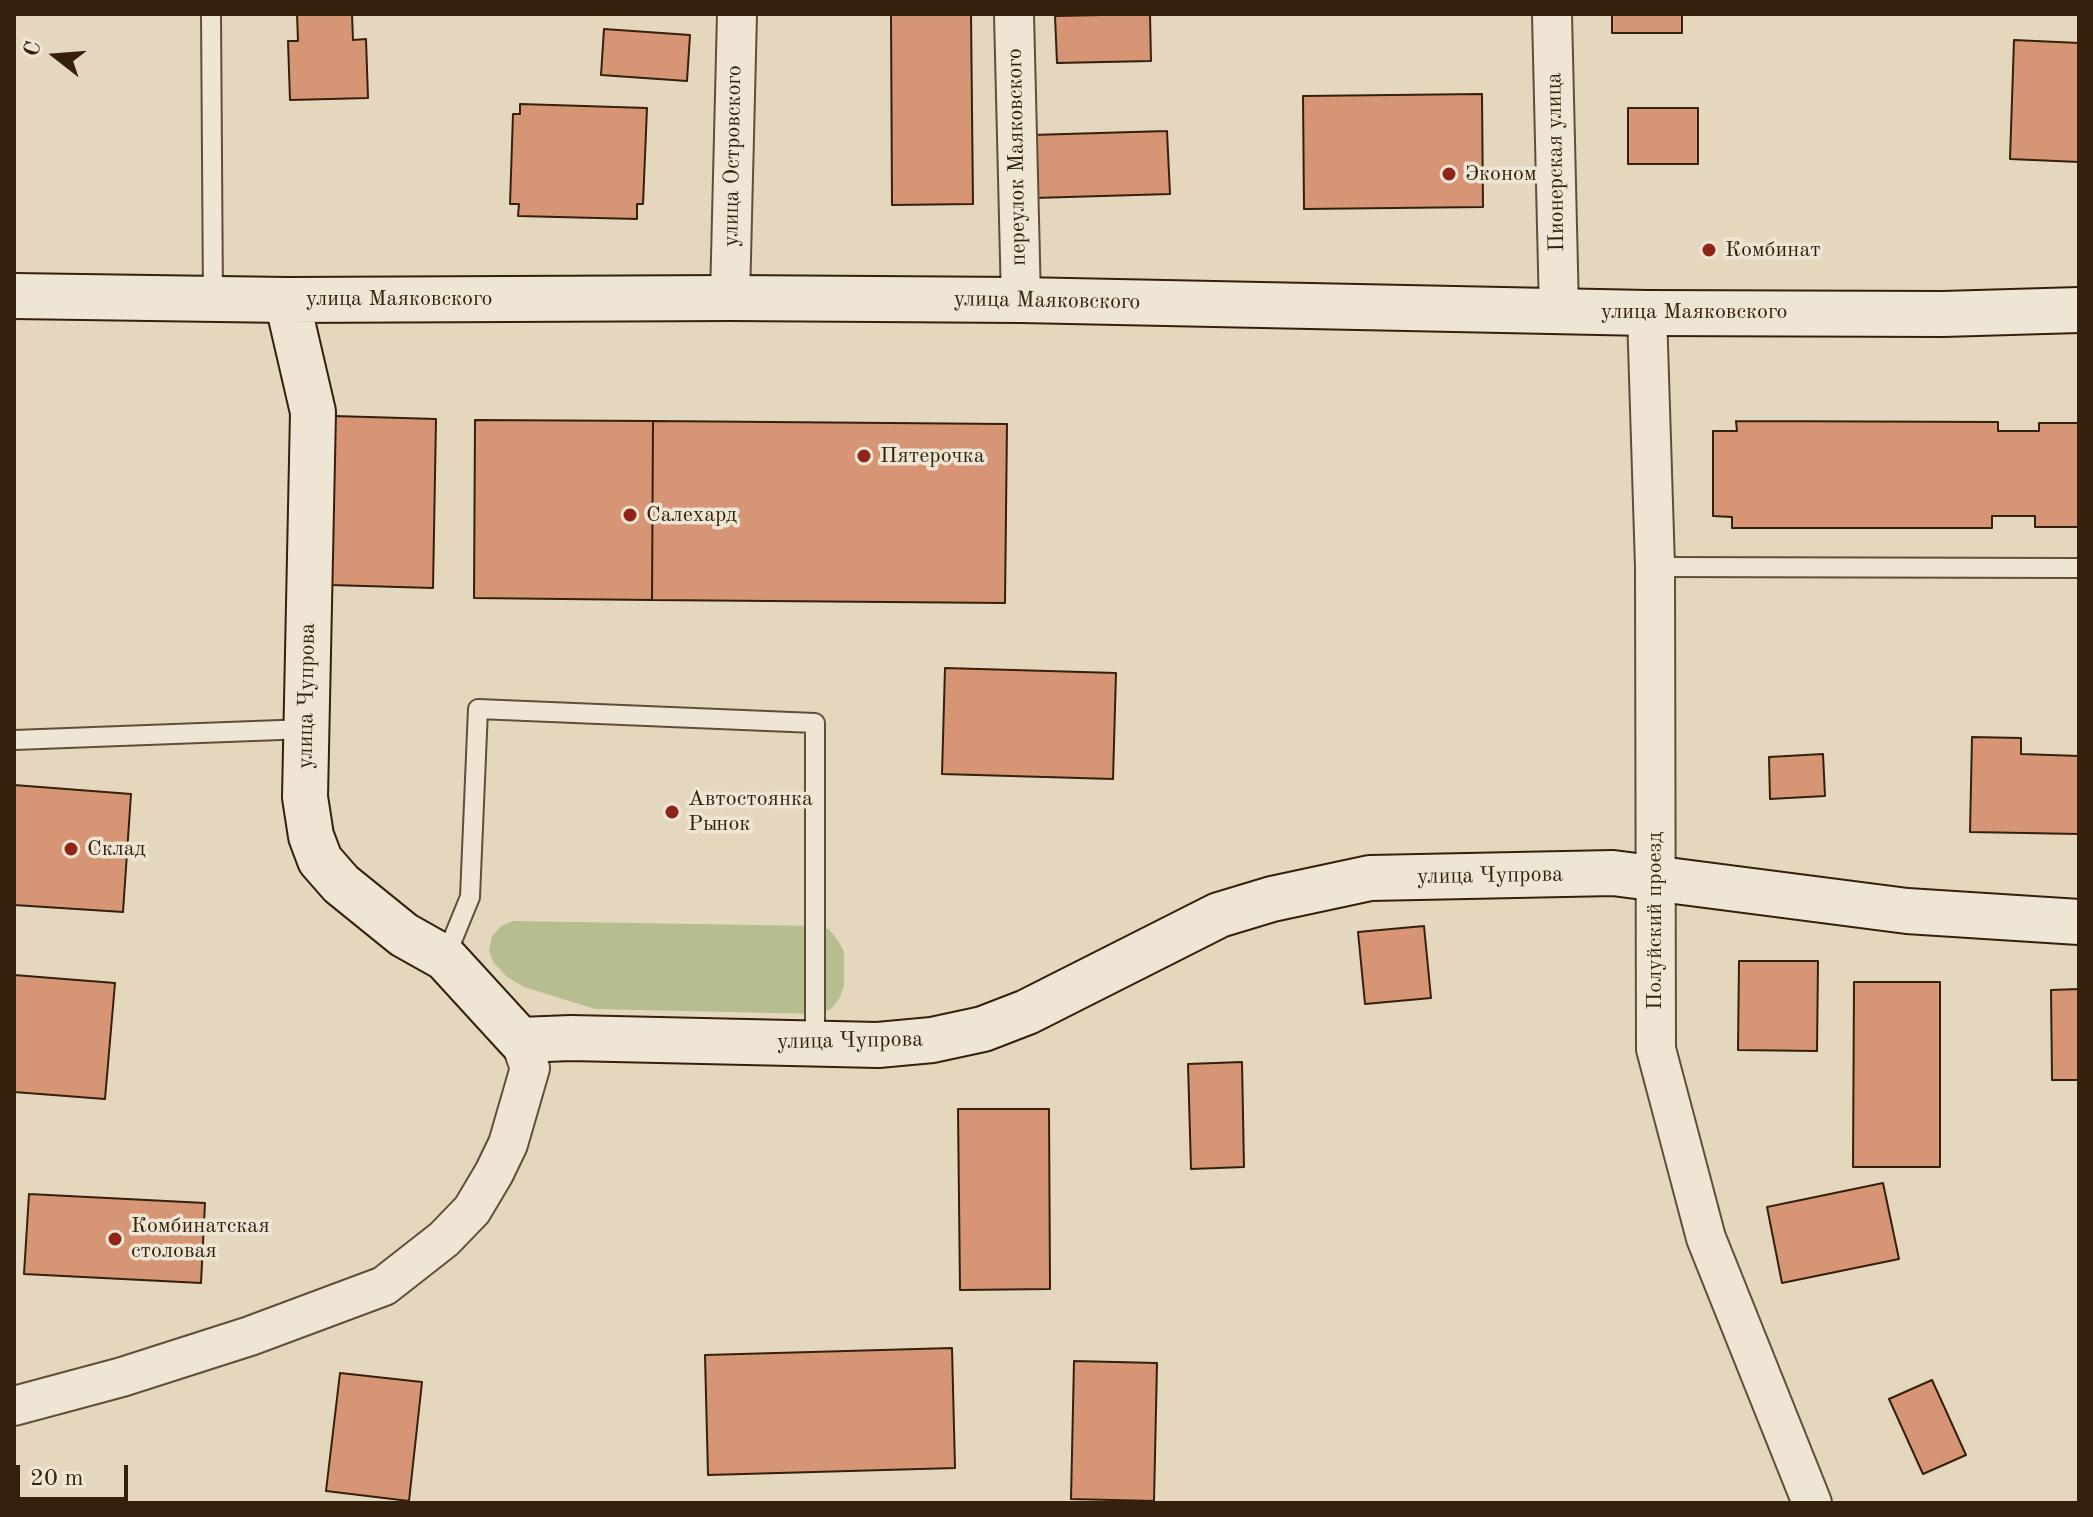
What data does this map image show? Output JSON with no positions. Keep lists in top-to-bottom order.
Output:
{
  "streets": {
    "street": [
      "улица Островского",
      "переулок Маяковского",
      "Пионерская улица",
      "улица Маяковского",
      "улица Чупрова",
      "Полуйский проезд"
    ]
  },
  "crossings": [
    ["улица Островского", "улица Маяковского"],
    ["переулок Маяковского", "улица Маяковского"],
    ["Пионерская улица", "улица Маяковского"],
    ["улица Маяковского", "улица Чупрова"],
    ["улица Маяковского", "Полуйский проезд"],
    ["улица Чупрова", "Полуйский проезд"]
  ],
  "places": [
    "Эконом",
    "Комбинат",
    "Пятерочка",
    "Салехард",
    "Автостоянка Рынок",
    "Склад",
    "Комбинатская столовая"
  ],
  "scale_bar": "20 m",
  "north": "left"
}
